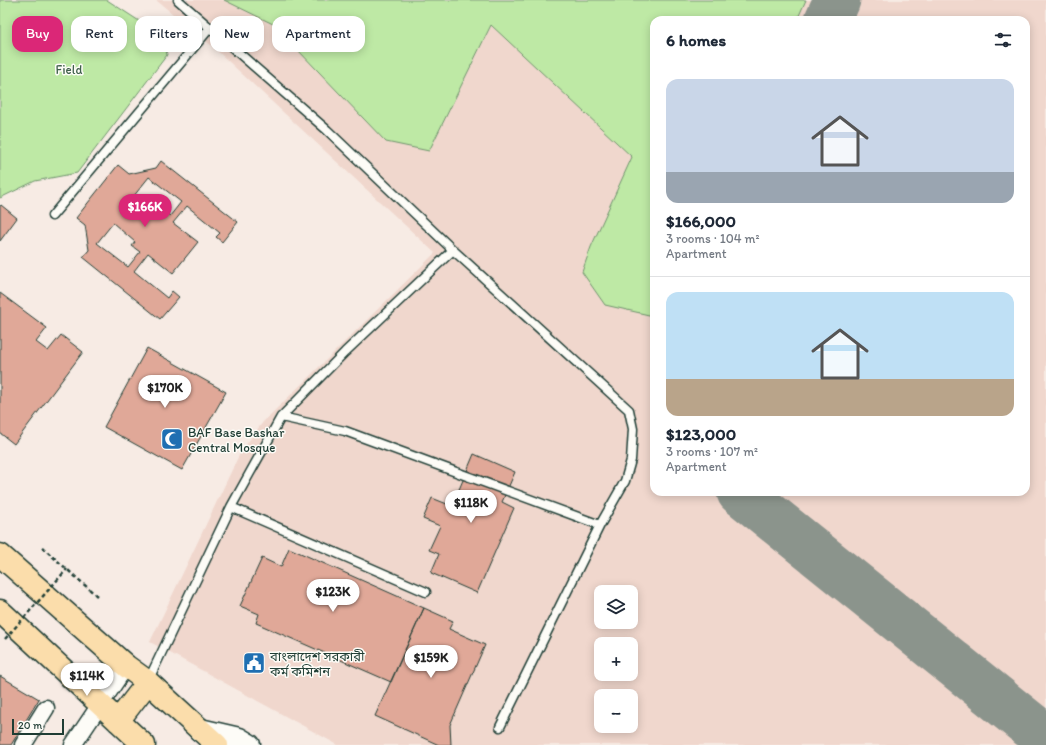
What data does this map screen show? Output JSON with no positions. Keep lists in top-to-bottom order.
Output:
{
  "parks": ["Field"],
  "places": {
    "mosque": ["BAF Base Bashar Central Mosque"],
    "public building": ["বাংলাদেশ সরকারী কর্ম কমিশন"]
  },
  "scale_bar": "20 m",
  "page": {
    "chip": [
      "Buy",
      "Rent",
      "Filters",
      "New",
      "Apartment"
    ],
    "heading": "6 homes",
    "list": [
      {
        "name": "$166,000",
        "note": "3 rooms · 104 m² · Apartment"
      },
      {
        "name": "$123,000",
        "note": "3 rooms · 107 m² · Apartment"
      }
    ],
    "price": [
      "$166K",
      "$170K",
      "$118K",
      "$123K",
      "$159K",
      "$114K"
    ],
    "map_buttons": ["+", "−"],
    "scale": "20 m"
  }
}
